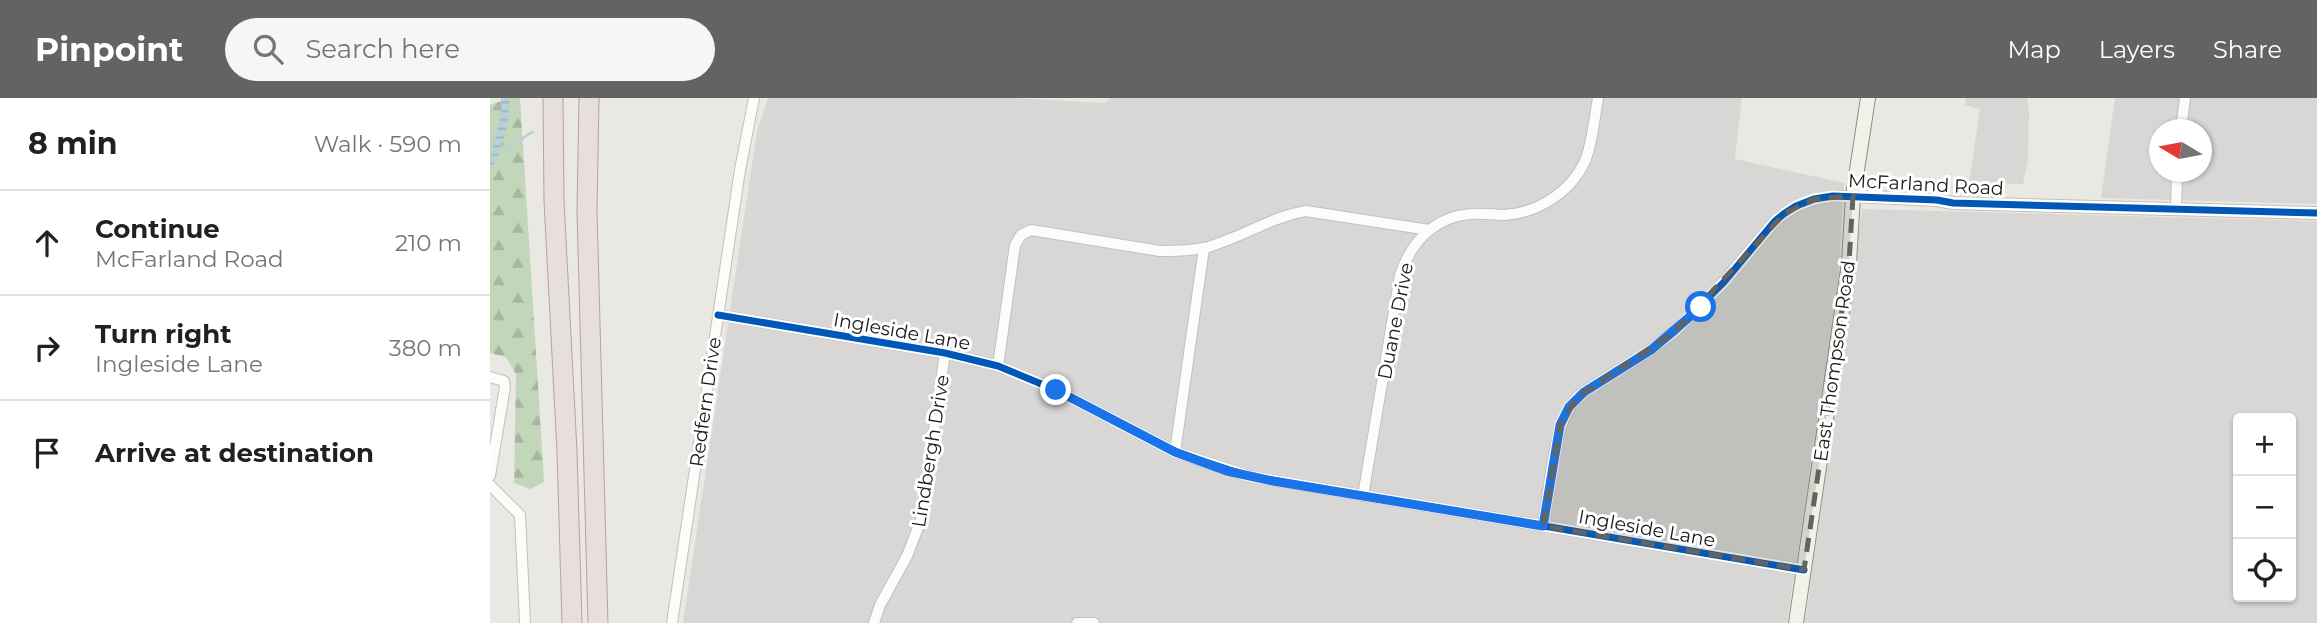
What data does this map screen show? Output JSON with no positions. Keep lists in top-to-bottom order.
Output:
{
  "streets": {
    "main road": ["East Thompson Road"],
    "street": [
      "McFarland Road",
      "Duane Drive",
      "Ingleside Lane",
      "Redfern Drive",
      "Lindbergh Drive"
    ]
  },
  "crossings": [
    ["McFarland Road", "Ingleside Lane"],
    ["McFarland Road", "East Thompson Road"],
    ["Duane Drive", "Ingleside Lane"],
    ["Ingleside Lane", "East Thompson Road"],
    ["Ingleside Lane", "Redfern Drive"],
    ["Ingleside Lane", "Lindbergh Drive"]
  ],
  "north": "left",
  "page": {
    "header": "Pinpoint",
    "search": "Search here",
    "nav": ["Map", "Layers", "Share"],
    "heading": ["8 min", "Walk · 590 m"],
    "list": [
      ["Continue", "McFarland Road", "210 m"],
      ["Turn right", "Ingleside Lane", "380 m"],
      "Arrive at destination"
    ],
    "map_buttons": ["+", "−"]
  }
}
